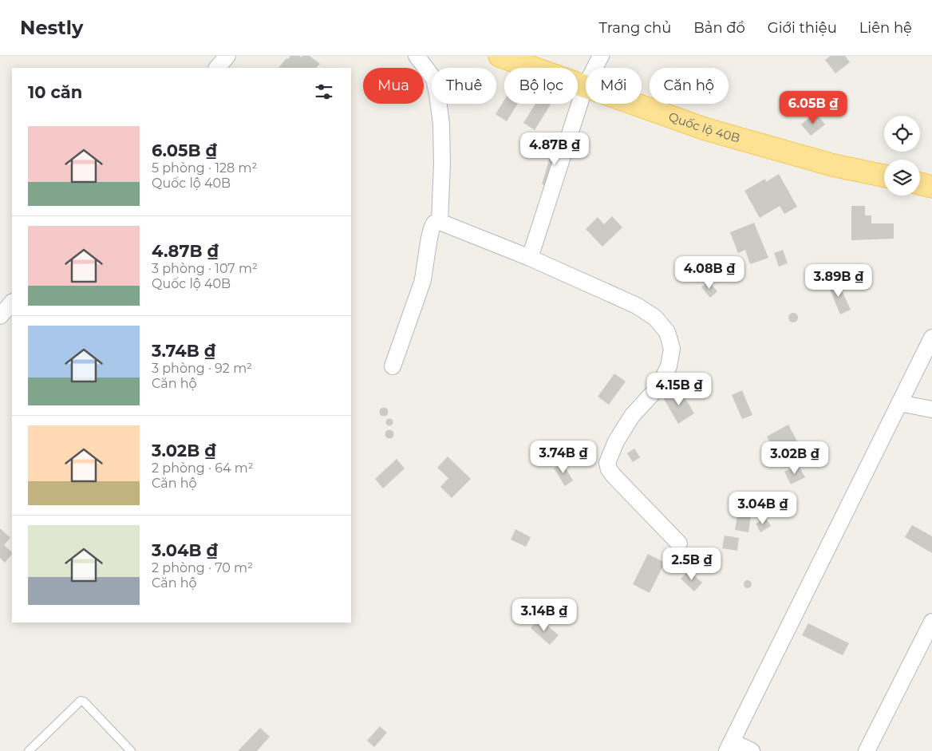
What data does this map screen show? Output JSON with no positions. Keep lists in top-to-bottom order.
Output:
{
  "streets": {
    "highway": ["Quốc lộ 40B"]
  },
  "page": {
    "header": "Nestly",
    "nav": [
      "Trang chủ",
      "Bản đồ",
      "Giới thiệu",
      "Liên hệ"
    ],
    "chip": [
      "Mua",
      "Thuê",
      "Bộ lọc",
      "Mới",
      "Căn hộ"
    ],
    "heading": "10 căn",
    "price": [
      "6.05B ₫",
      "4.87B ₫",
      "4.08B ₫",
      "3.89B ₫",
      "4.15B ₫",
      "3.74B ₫",
      "3.02B ₫",
      "3.04B ₫",
      "2.5B ₫",
      "3.14B ₫"
    ],
    "list": [
      {
        "name": "6.05B ₫",
        "note": "5 phòng · 128 m² · Quốc lộ 40B"
      },
      {
        "name": "4.87B ₫",
        "note": "3 phòng · 107 m² · Quốc lộ 40B"
      },
      {
        "name": "3.74B ₫",
        "note": "3 phòng · 92 m² · Căn hộ"
      },
      {
        "name": "3.02B ₫",
        "note": "2 phòng · 64 m² · Căn hộ"
      },
      {
        "name": "3.04B ₫",
        "note": "2 phòng · 70 m² · Căn hộ"
      }
    ]
  }
}
